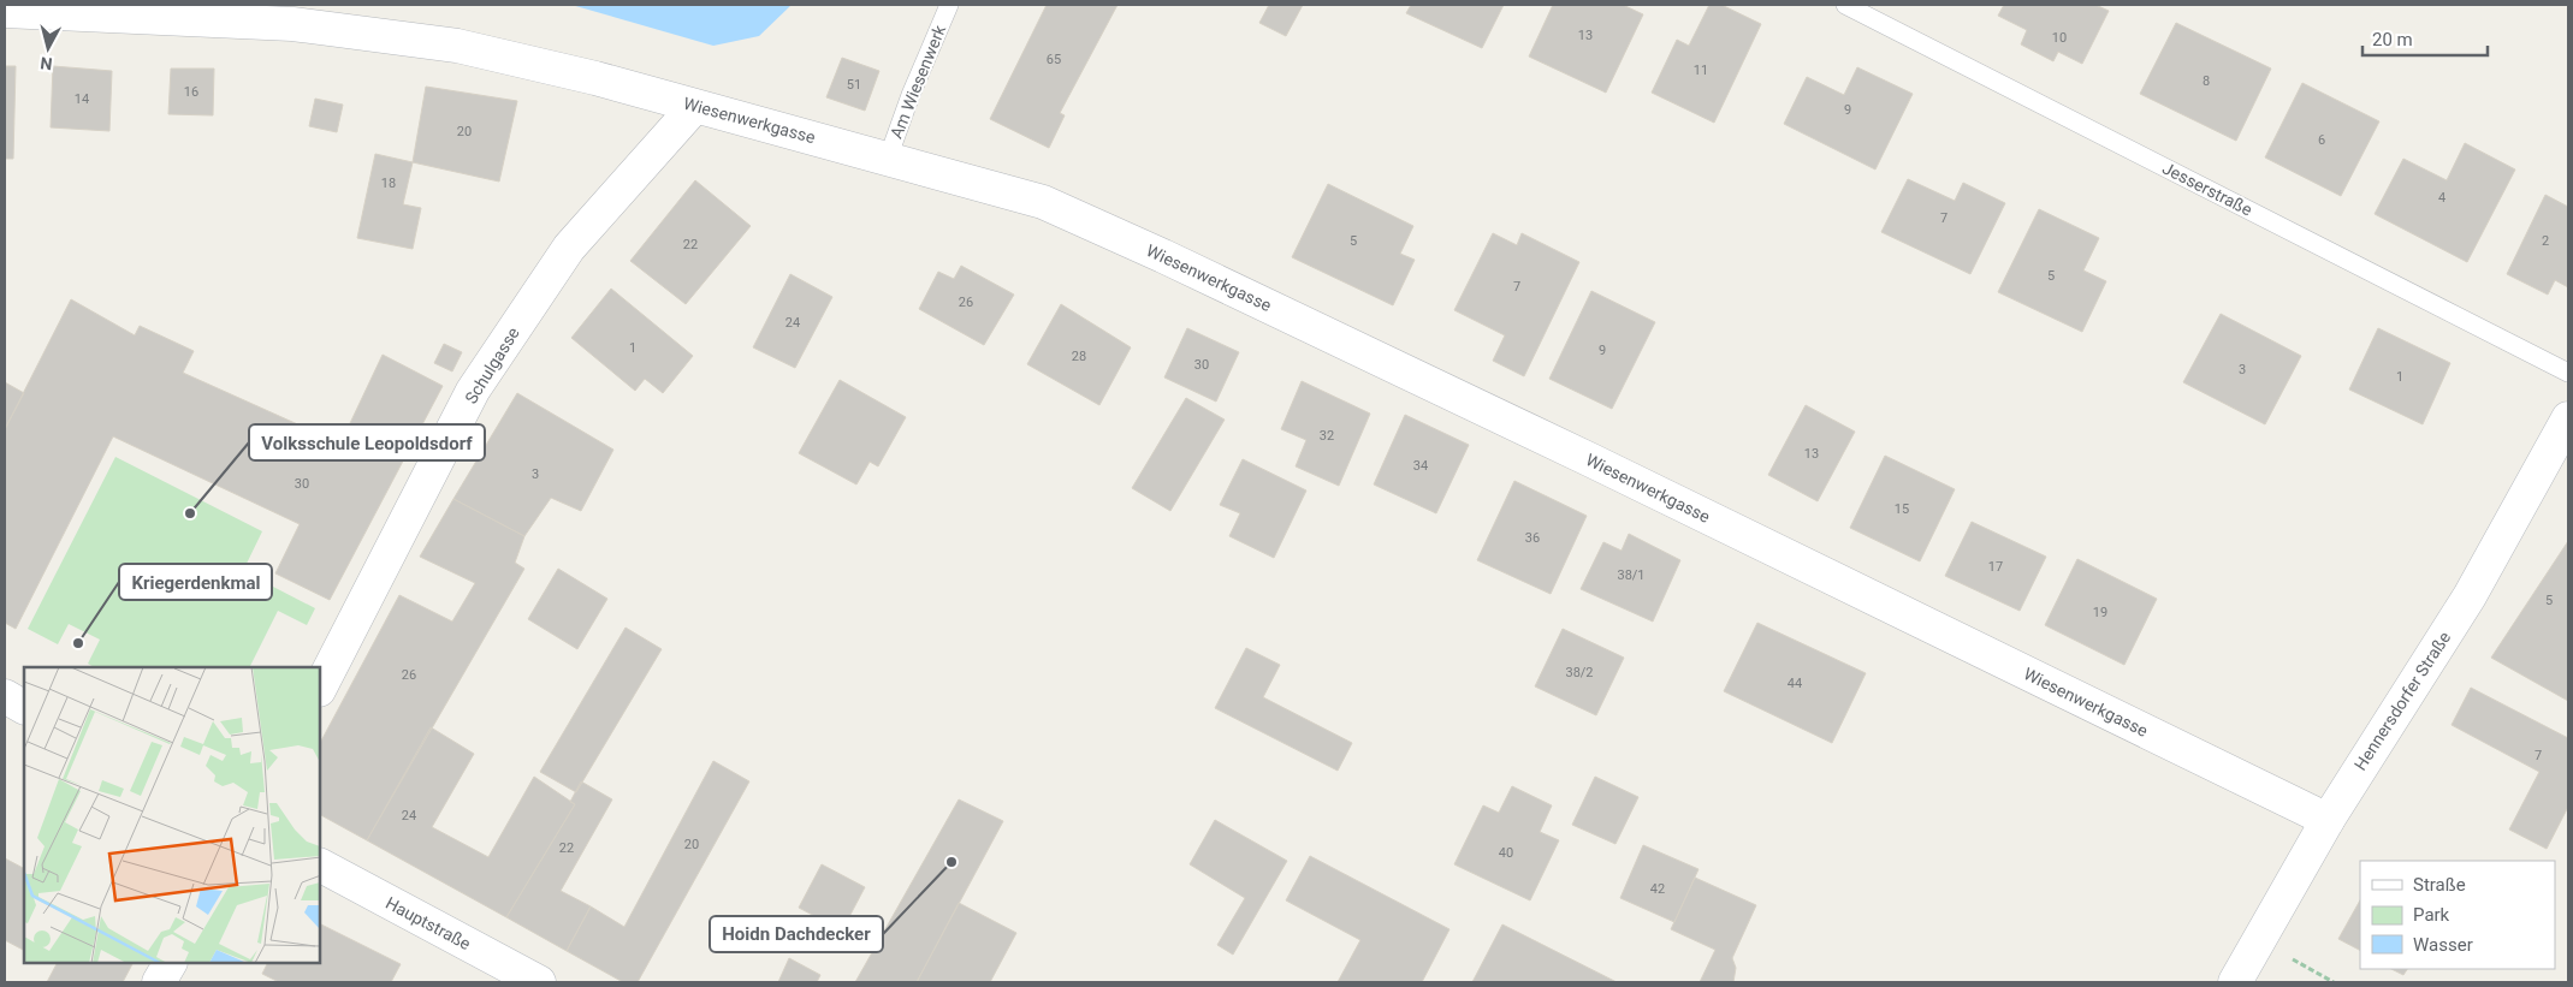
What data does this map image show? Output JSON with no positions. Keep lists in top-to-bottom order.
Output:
{
  "streets": {
    "street": [
      "Wiesenwerkgasse",
      "Schulgasse",
      "Hennersdorfer Straße",
      "Hauptstraße"
    ],
    "lane": ["Am Wiesenwerk", "Jesserstraße"]
  },
  "crossings": [
    ["Am Wiesenwerk", "Wiesenwerkgasse"],
    ["Wiesenwerkgasse", "Schulgasse"],
    ["Wiesenwerkgasse", "Hennersdorfer Straße"]
  ],
  "places": ["Volksschule Leopoldsdorf", "Kriegerdenkmal", "Hoidn Dachdecker"],
  "house_numbers": [
    "13",
    "10",
    "65",
    "11",
    "8",
    "51",
    "16",
    "14",
    "9",
    "20",
    "6",
    "18",
    "4",
    "7",
    "5",
    "2",
    "22",
    "5",
    "7",
    "26",
    "24",
    "1",
    "9",
    "28",
    "30",
    "3",
    "1",
    "32",
    "13",
    "34",
    "3",
    "30",
    "15",
    "36",
    "17",
    "38/1",
    "5",
    "19",
    "38/2",
    "26",
    "44",
    "7",
    "24",
    "20",
    "22",
    "40",
    "42"
  ],
  "legend": ["Straße", "Park", "Wasser"],
  "scale_bar": "20 m",
  "north": "bottom"
}
